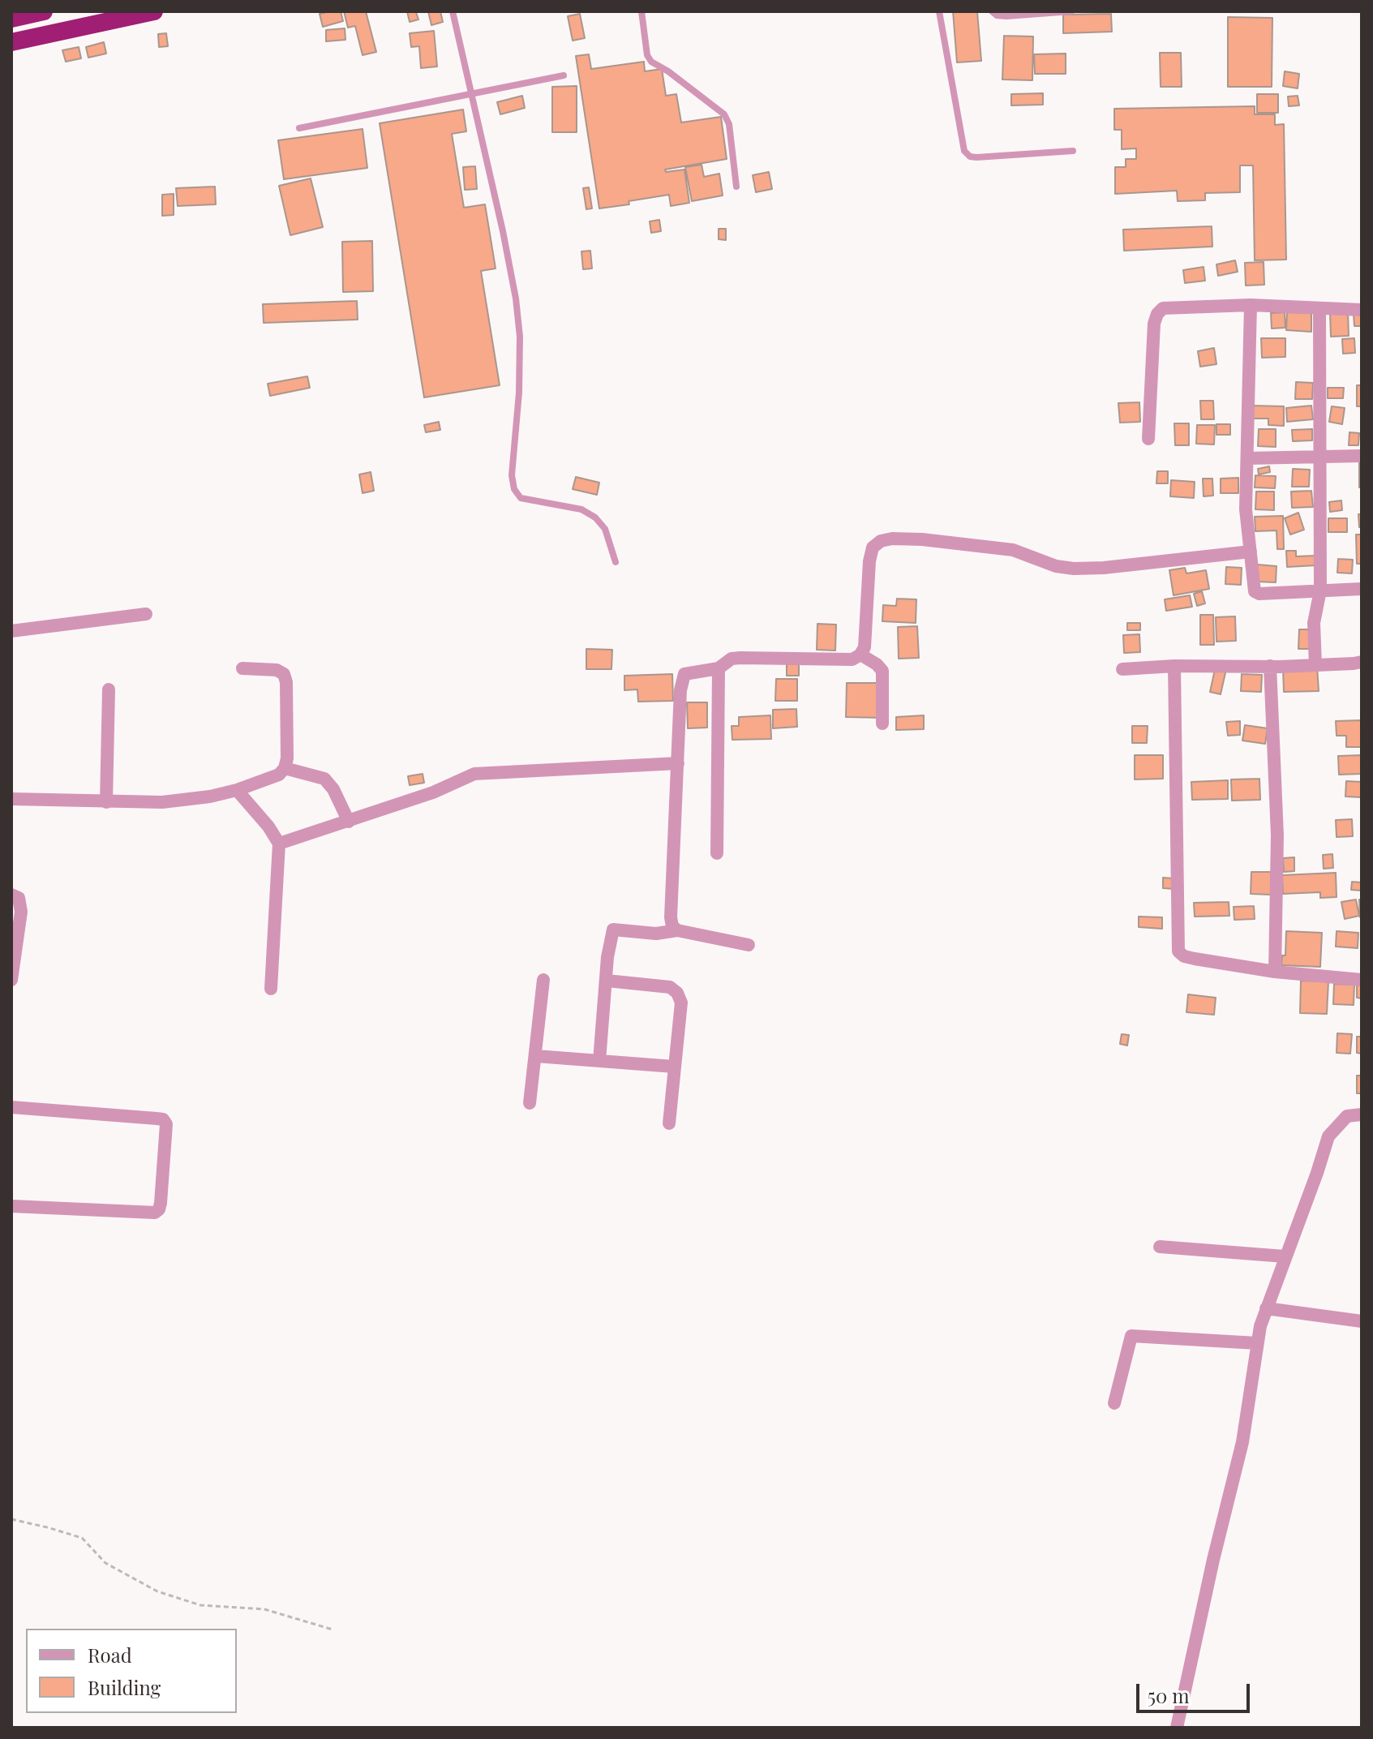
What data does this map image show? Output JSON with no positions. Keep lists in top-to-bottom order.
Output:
{
  "legend": ["Road", "Building"],
  "scale_bar": "50 m"
}
